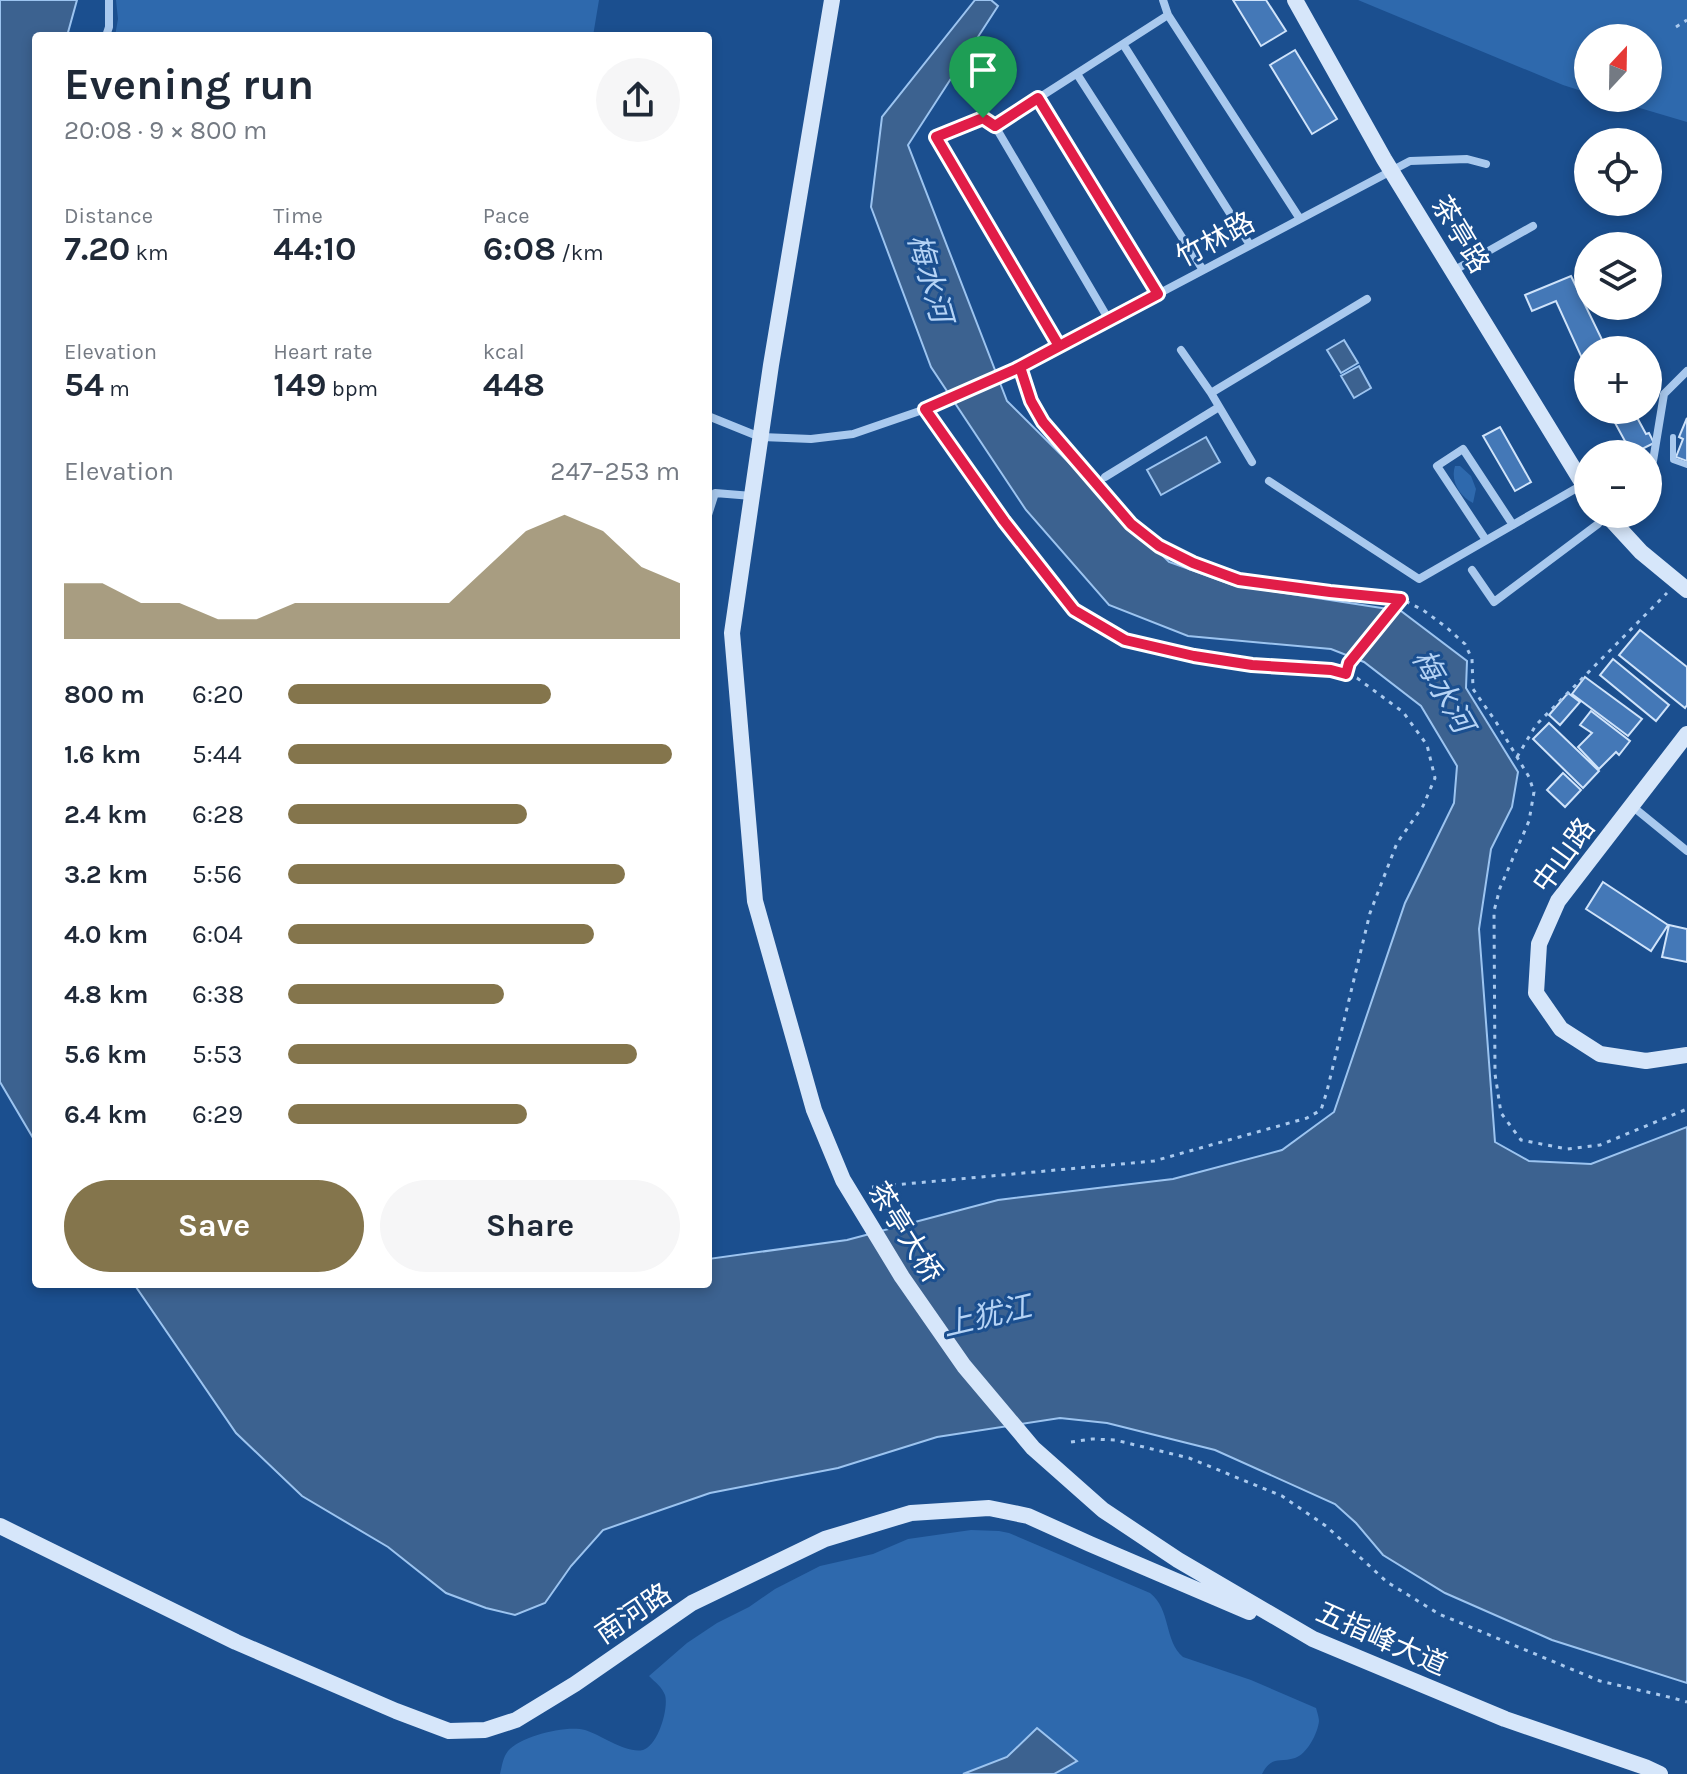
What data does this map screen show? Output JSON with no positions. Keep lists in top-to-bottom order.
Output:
{
  "streets": {
    "street": [
      "茶亭路",
      "竹林路",
      "中山路",
      "茶亭大桥",
      "南河路",
      "五指峰大道"
    ]
  },
  "crossings": [
    ["茶亭路", "竹林路"],
    ["竹林路", "茶亭大桥"],
    ["茶亭大桥", "五指峰大道"],
    ["南河路", "五指峰大道"]
  ],
  "water": ["梅水河", "上犹江"],
  "north": "top",
  "page": {
    "map_buttons": ["+", "−"],
    "heading": ["Evening run", "20:08 · 9 × 800 m"],
    "stats": [
      ["Distance", "7.20 km"],
      ["Time", "44:10"],
      ["Pace", "6:08 /km"],
      ["Elevation", "54 m"],
      ["Heart rate", "149 bpm"],
      ["kcal", "448"]
    ],
    "chart": ["Elevation", "247–253 m"],
    "list": [
      {
        "name": "800 m",
        "note": "6:20"
      },
      {
        "name": "1.6 km",
        "note": "5:44"
      },
      {
        "name": "2.4 km",
        "note": "6:28"
      },
      {
        "name": "3.2 km",
        "note": "5:56"
      },
      {
        "name": "4.0 km",
        "note": "6:04"
      },
      {
        "name": "4.8 km",
        "note": "6:38"
      },
      {
        "name": "5.6 km",
        "note": "5:53"
      },
      {
        "name": "6.4 km",
        "note": "6:29"
      }
    ],
    "buttons": ["Save", "Share"]
  }
}
